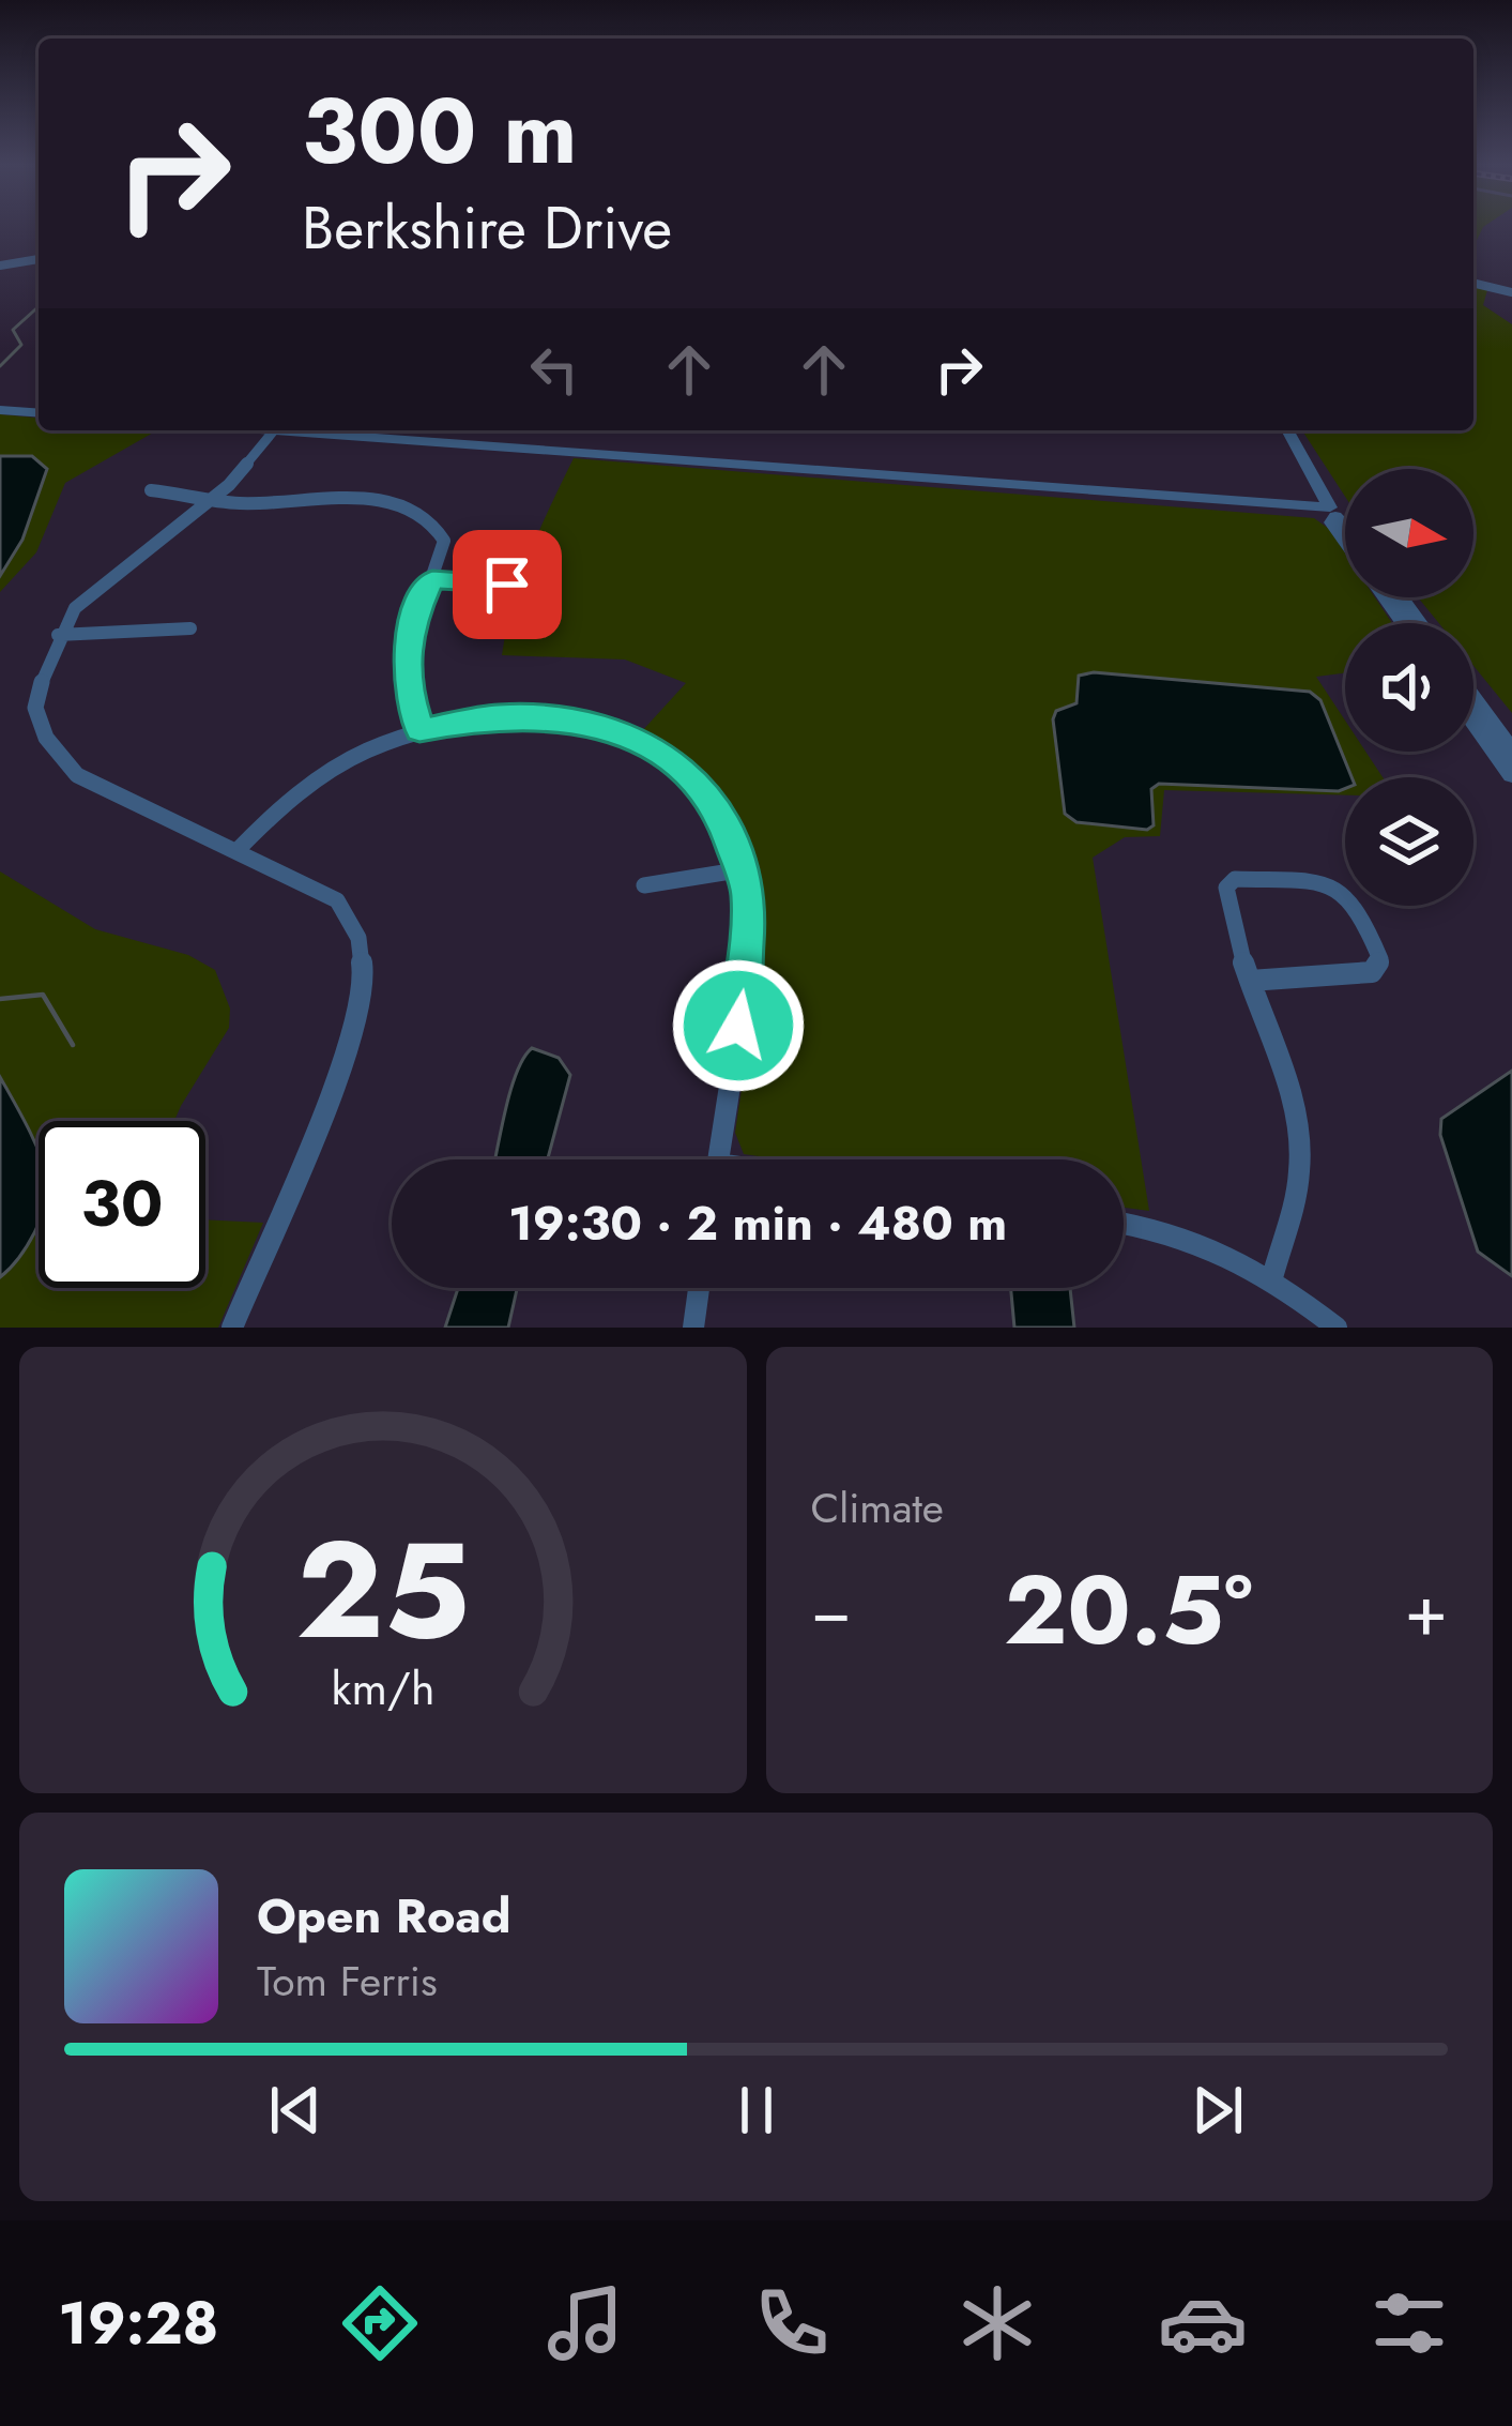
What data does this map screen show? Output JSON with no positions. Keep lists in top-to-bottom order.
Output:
{
  "north": "right",
  "page": {
    "turn": ["300 m", "Berkshire Drive"],
    "limit": "30",
    "trip": "19:30 · 2 min · 480 m",
    "tile": "Climate",
    "heat": ["−", "20.5°", "+"],
    "song": ["Open Road", "Tom Ferris"],
    "tabs": "19:28",
    "gauge": ["25", "km/h"]
  }
}
